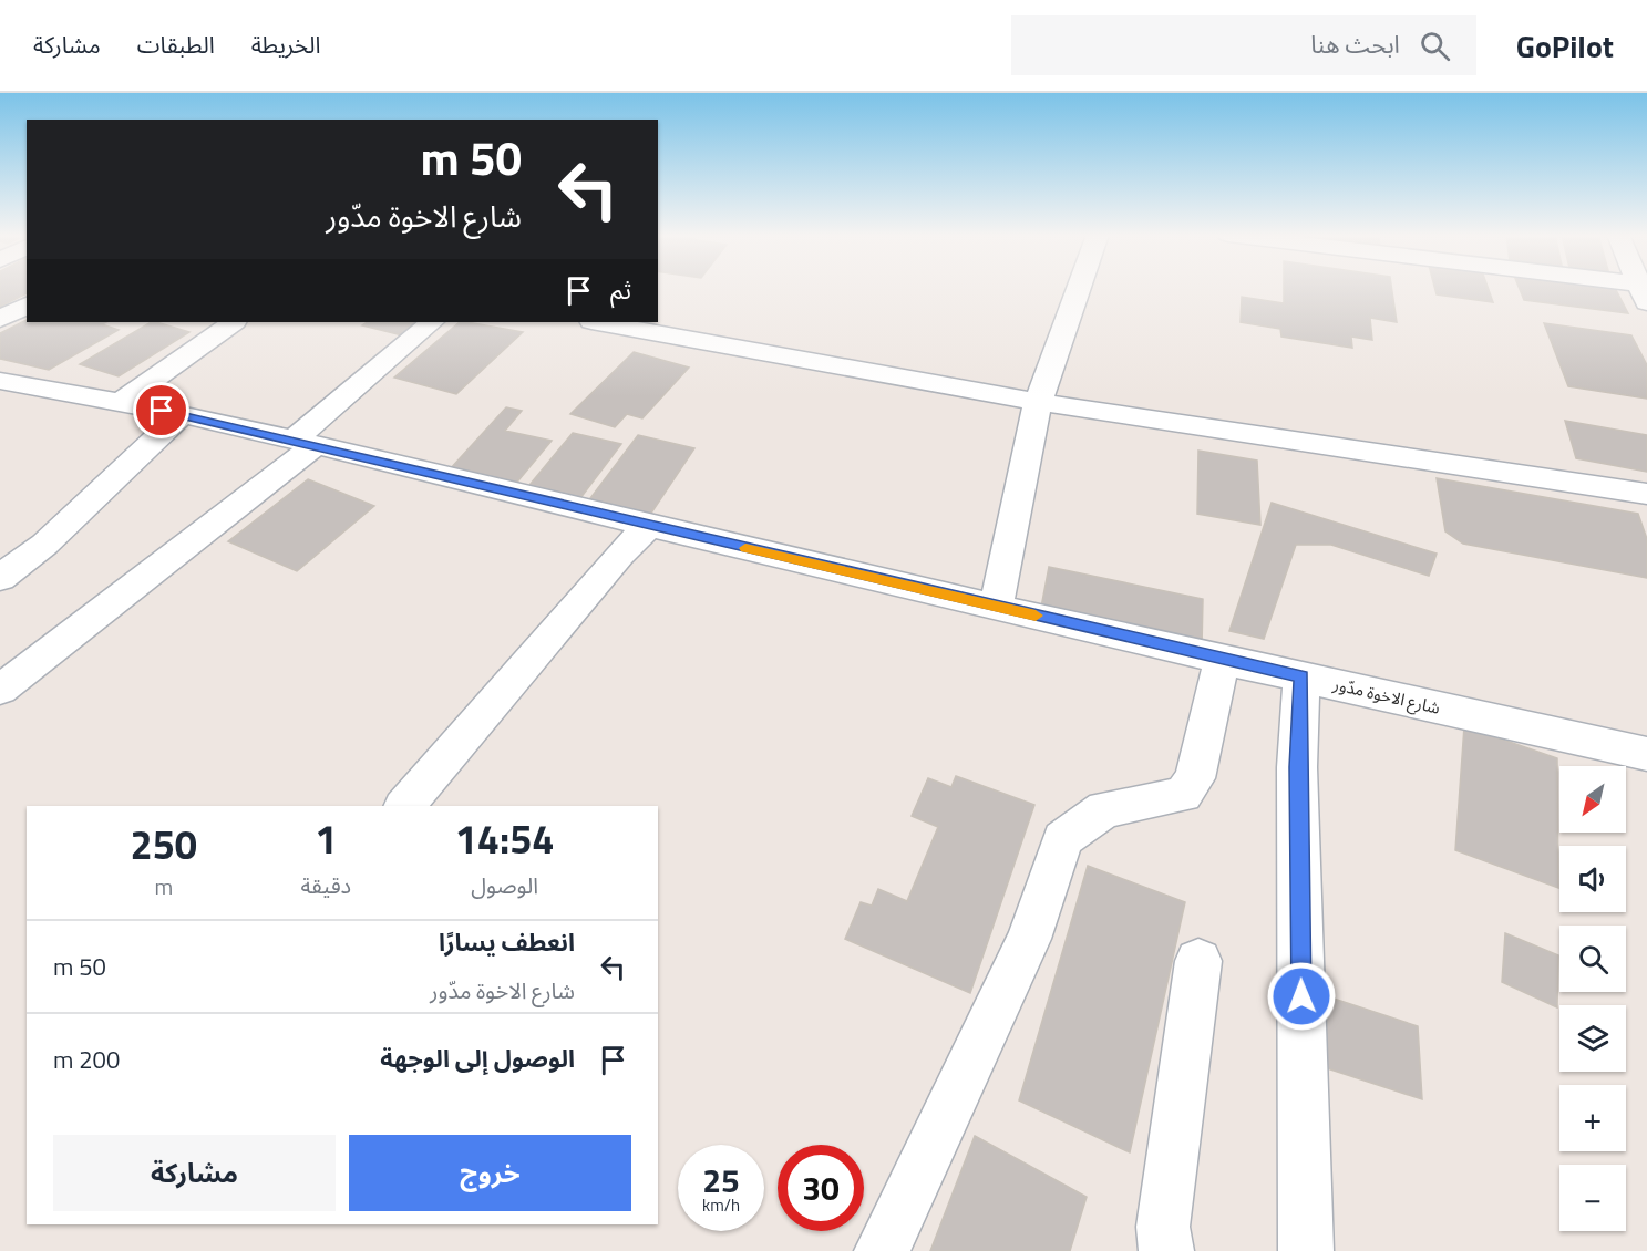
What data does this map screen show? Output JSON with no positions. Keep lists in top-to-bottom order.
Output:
{
  "streets": {
    "street": ["شارع الاخوة مدّور"]
  },
  "north": "bottom left",
  "page": {
    "header": "GoPilot",
    "search": "ابحث هنا",
    "nav": ["الخريطة", "الطبقات", "مشاركة"],
    "turn": ["50 m", "شارع الاخوة مدّور"],
    "then": "ثم",
    "map_buttons": ["+", "−"],
    "eta": [
      "14:54",
      "الوصول",
      "1",
      "دقيقة",
      "250",
      "m"
    ],
    "list": [
      {
        "name": "انعطف يسارًا",
        "note": "شارع الاخوة مدّور",
        "value": "50 m"
      },
      {
        "name": "الوصول إلى الوجهة",
        "value": "200 m"
      }
    ],
    "buttons": ["خروج", "مشاركة"],
    "speed": "25 km/h",
    "limit": "30"
  }
}
